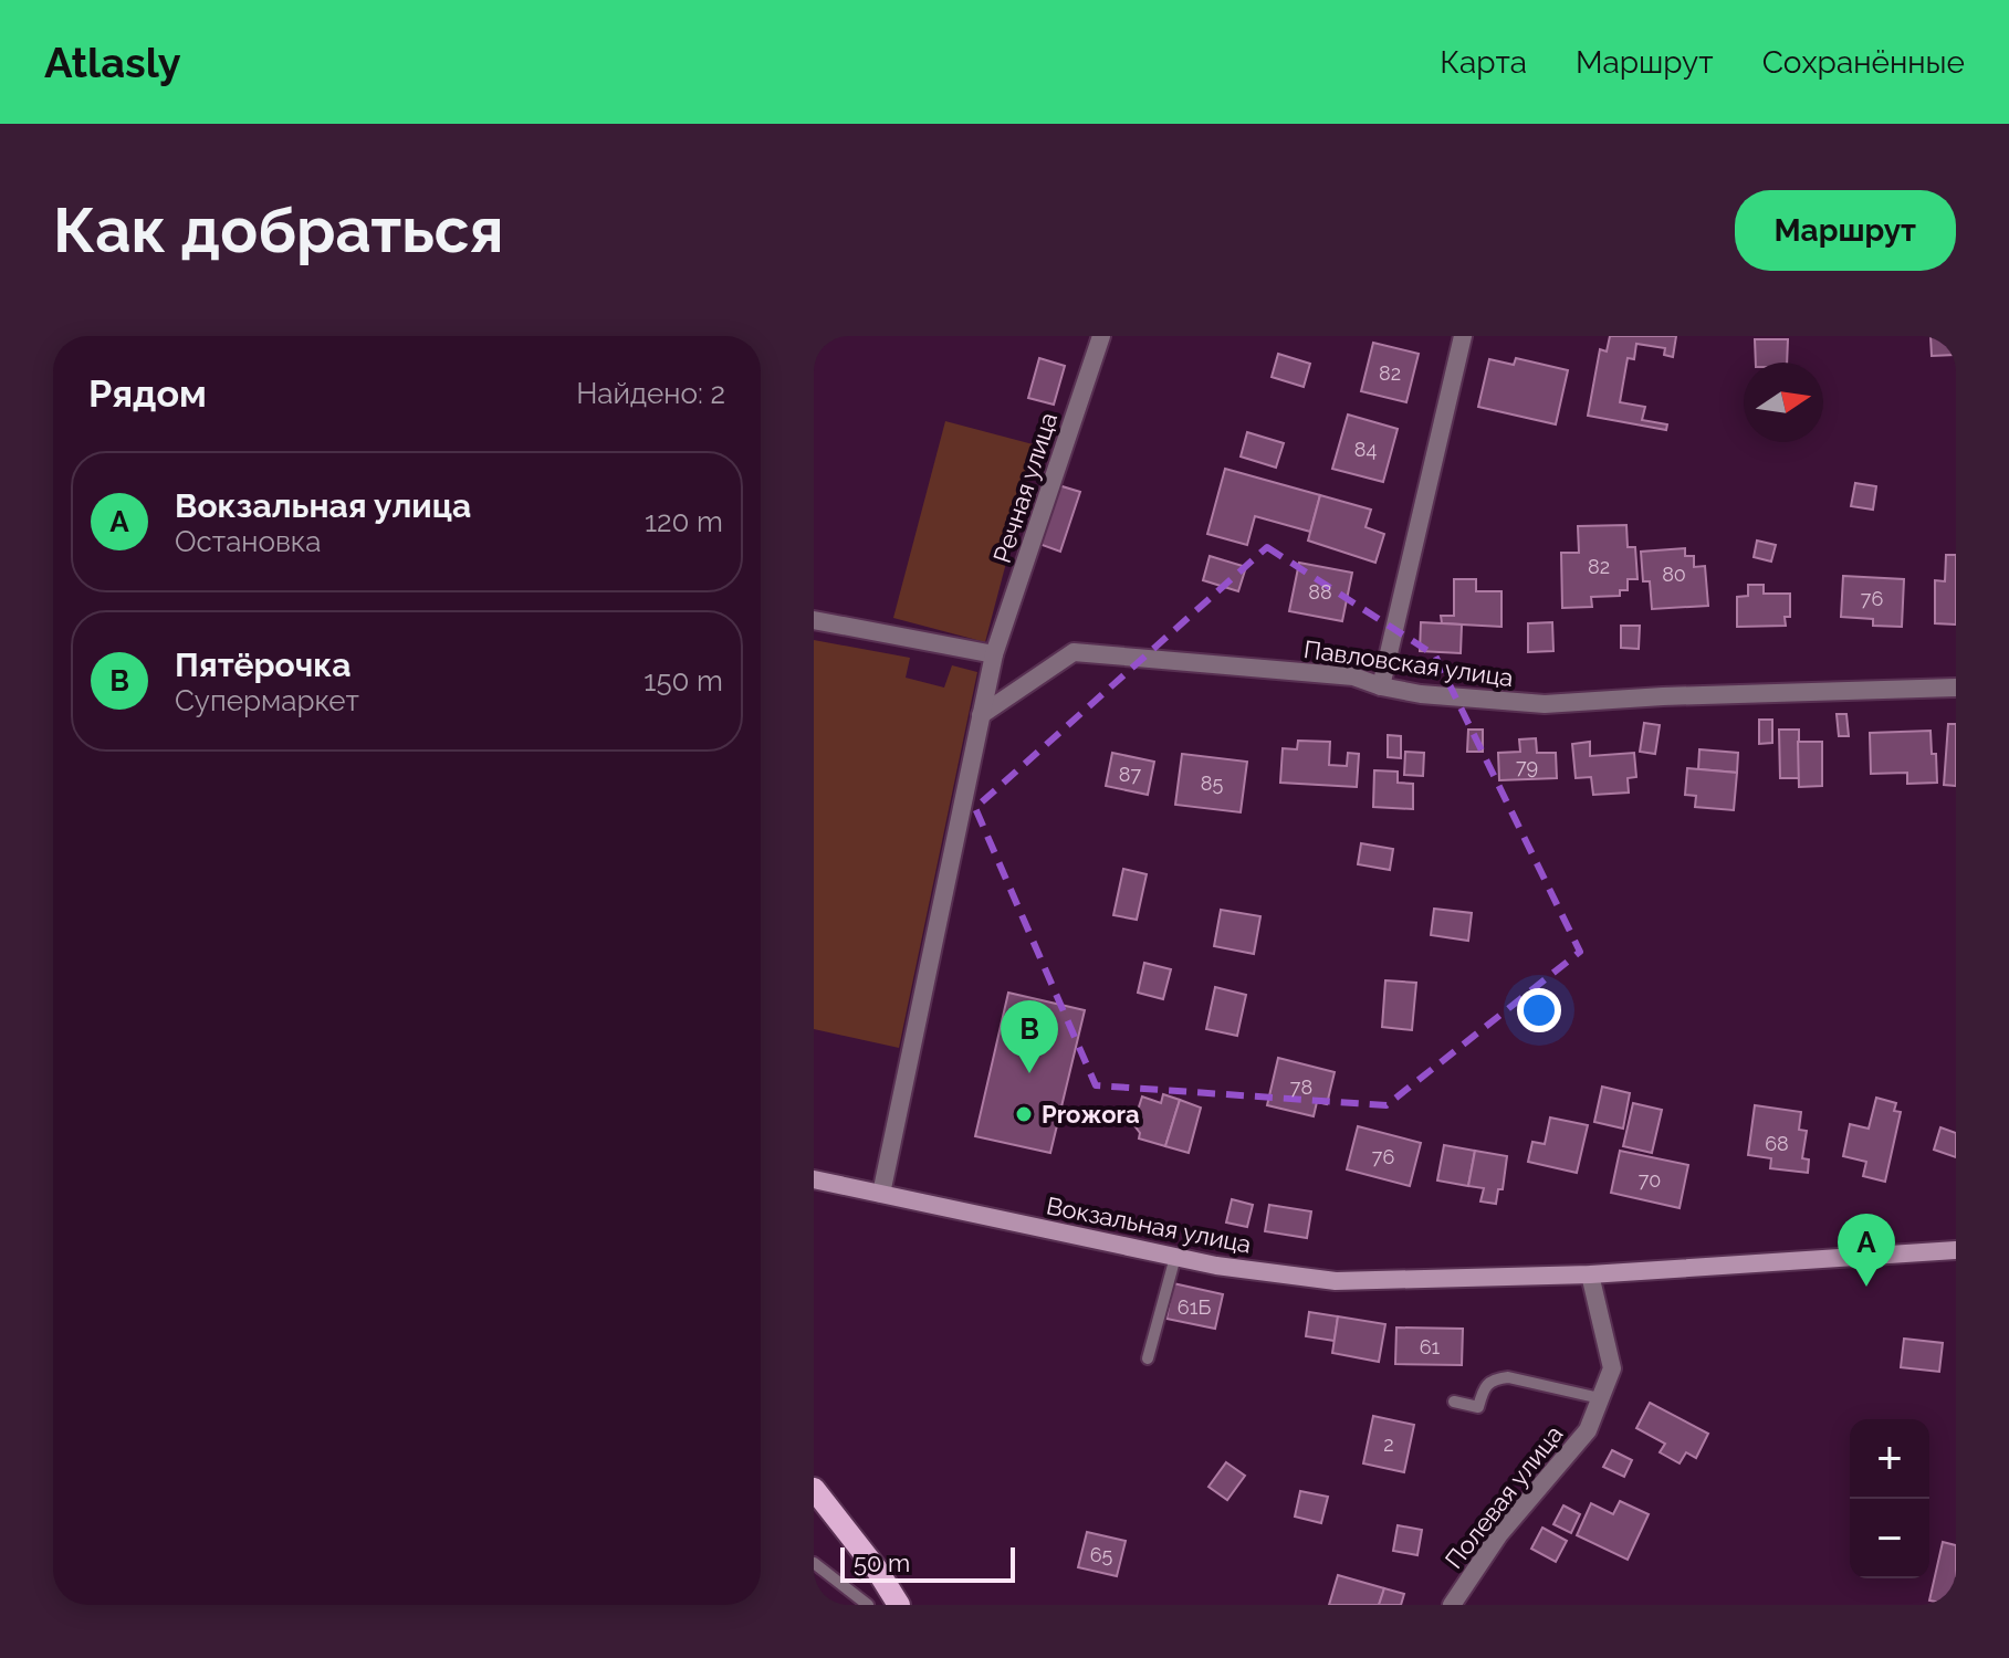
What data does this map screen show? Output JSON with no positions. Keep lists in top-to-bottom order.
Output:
{
  "streets": {
    "street": [
      "Речная улица",
      "Павловская улица",
      "Вокзальная улица",
      "Полевая улица"
    ]
  },
  "crossings": [
    ["Речная улица", "Павловская улица"],
    ["Речная улица", "Вокзальная улица"],
    ["Вокзальная улица", "Полевая улица"]
  ],
  "places": ["Proжora"],
  "house_numbers": [
    "82",
    "84",
    "82",
    "80",
    "88",
    "76",
    "79",
    "87",
    "85",
    "78",
    "68",
    "76",
    "70",
    "61Б",
    "61",
    "2",
    "65"
  ],
  "scale_bar": "50 m",
  "north": "right",
  "page": {
    "header": "Atlasly",
    "nav": ["Карта", "Маршрут", "Сохранённые"],
    "buttons": "Маршрут",
    "title": "Как добраться",
    "heading": ["Рядом", "Найдено: 2"],
    "list": [
      {
        "mark": "A",
        "name": "Вокзальная улица",
        "note": "Остановка",
        "value": "120 m"
      },
      {
        "mark": "B",
        "name": "Пятёрочка",
        "note": "Супермаркет",
        "value": "150 m"
      }
    ],
    "pins": ["B", "A"],
    "map_buttons": ["+", "−"],
    "scale": "50 m"
  }
}
